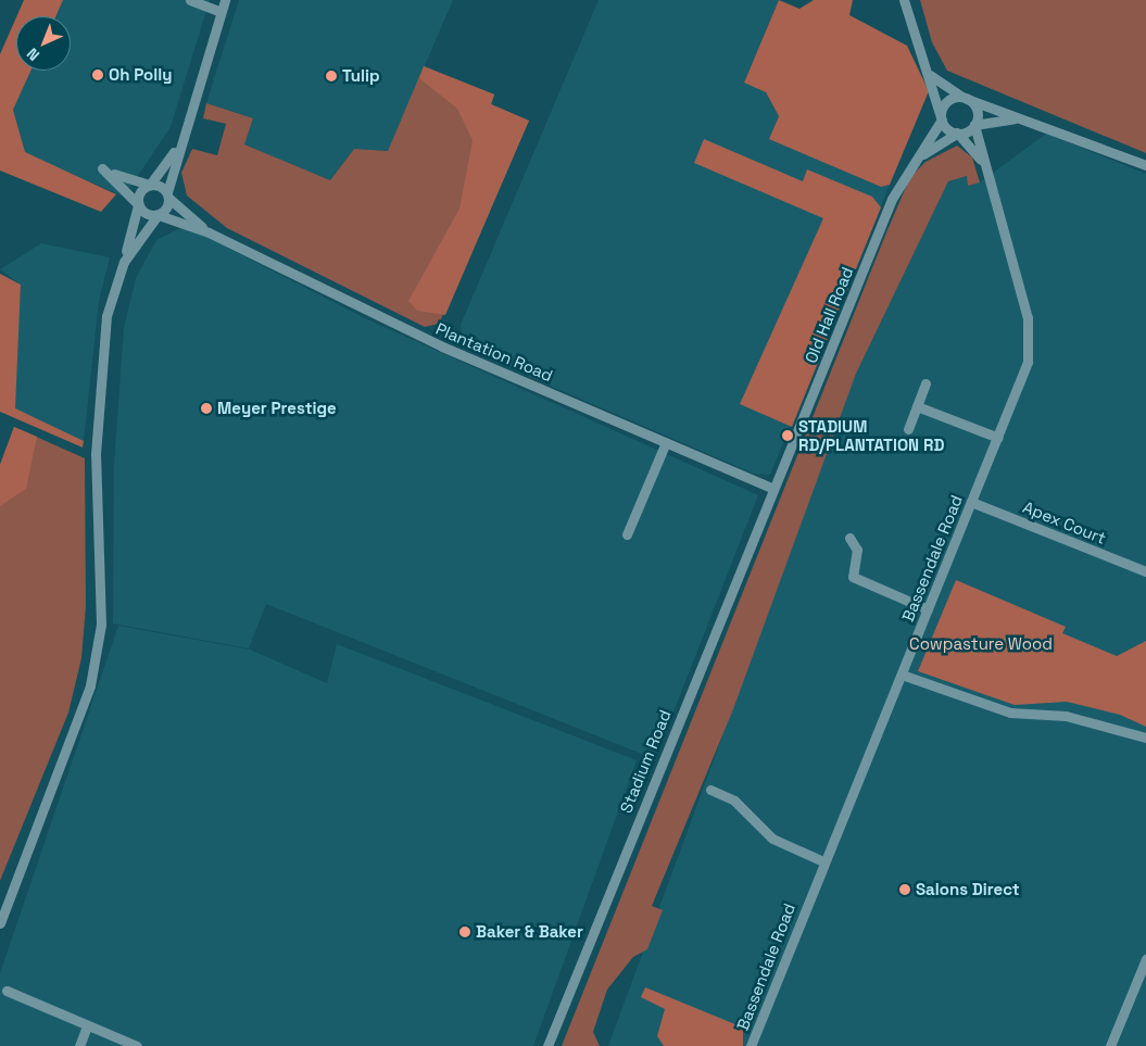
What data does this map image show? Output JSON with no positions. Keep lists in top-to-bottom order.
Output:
{
  "streets": {
    "street": [
      "Old Hall Road",
      "Plantation Road",
      "Apex Court",
      "Bassendale Road",
      "Stadium Road"
    ]
  },
  "crossings": [
    ["Old Hall Road", "Plantation Road"],
    ["Old Hall Road", "Bassendale Road"],
    ["Old Hall Road", "Stadium Road"],
    ["Plantation Road", "Stadium Road"],
    ["Apex Court", "Bassendale Road"]
  ],
  "parks": ["Cowpasture Wood"],
  "places": [
    "Oh Polly",
    "Tulip",
    "Meyer Prestige",
    "STADIUM RD/PLANTATION RD",
    "Salons Direct",
    "Baker & Baker"
  ],
  "north": "bottom left"
}
